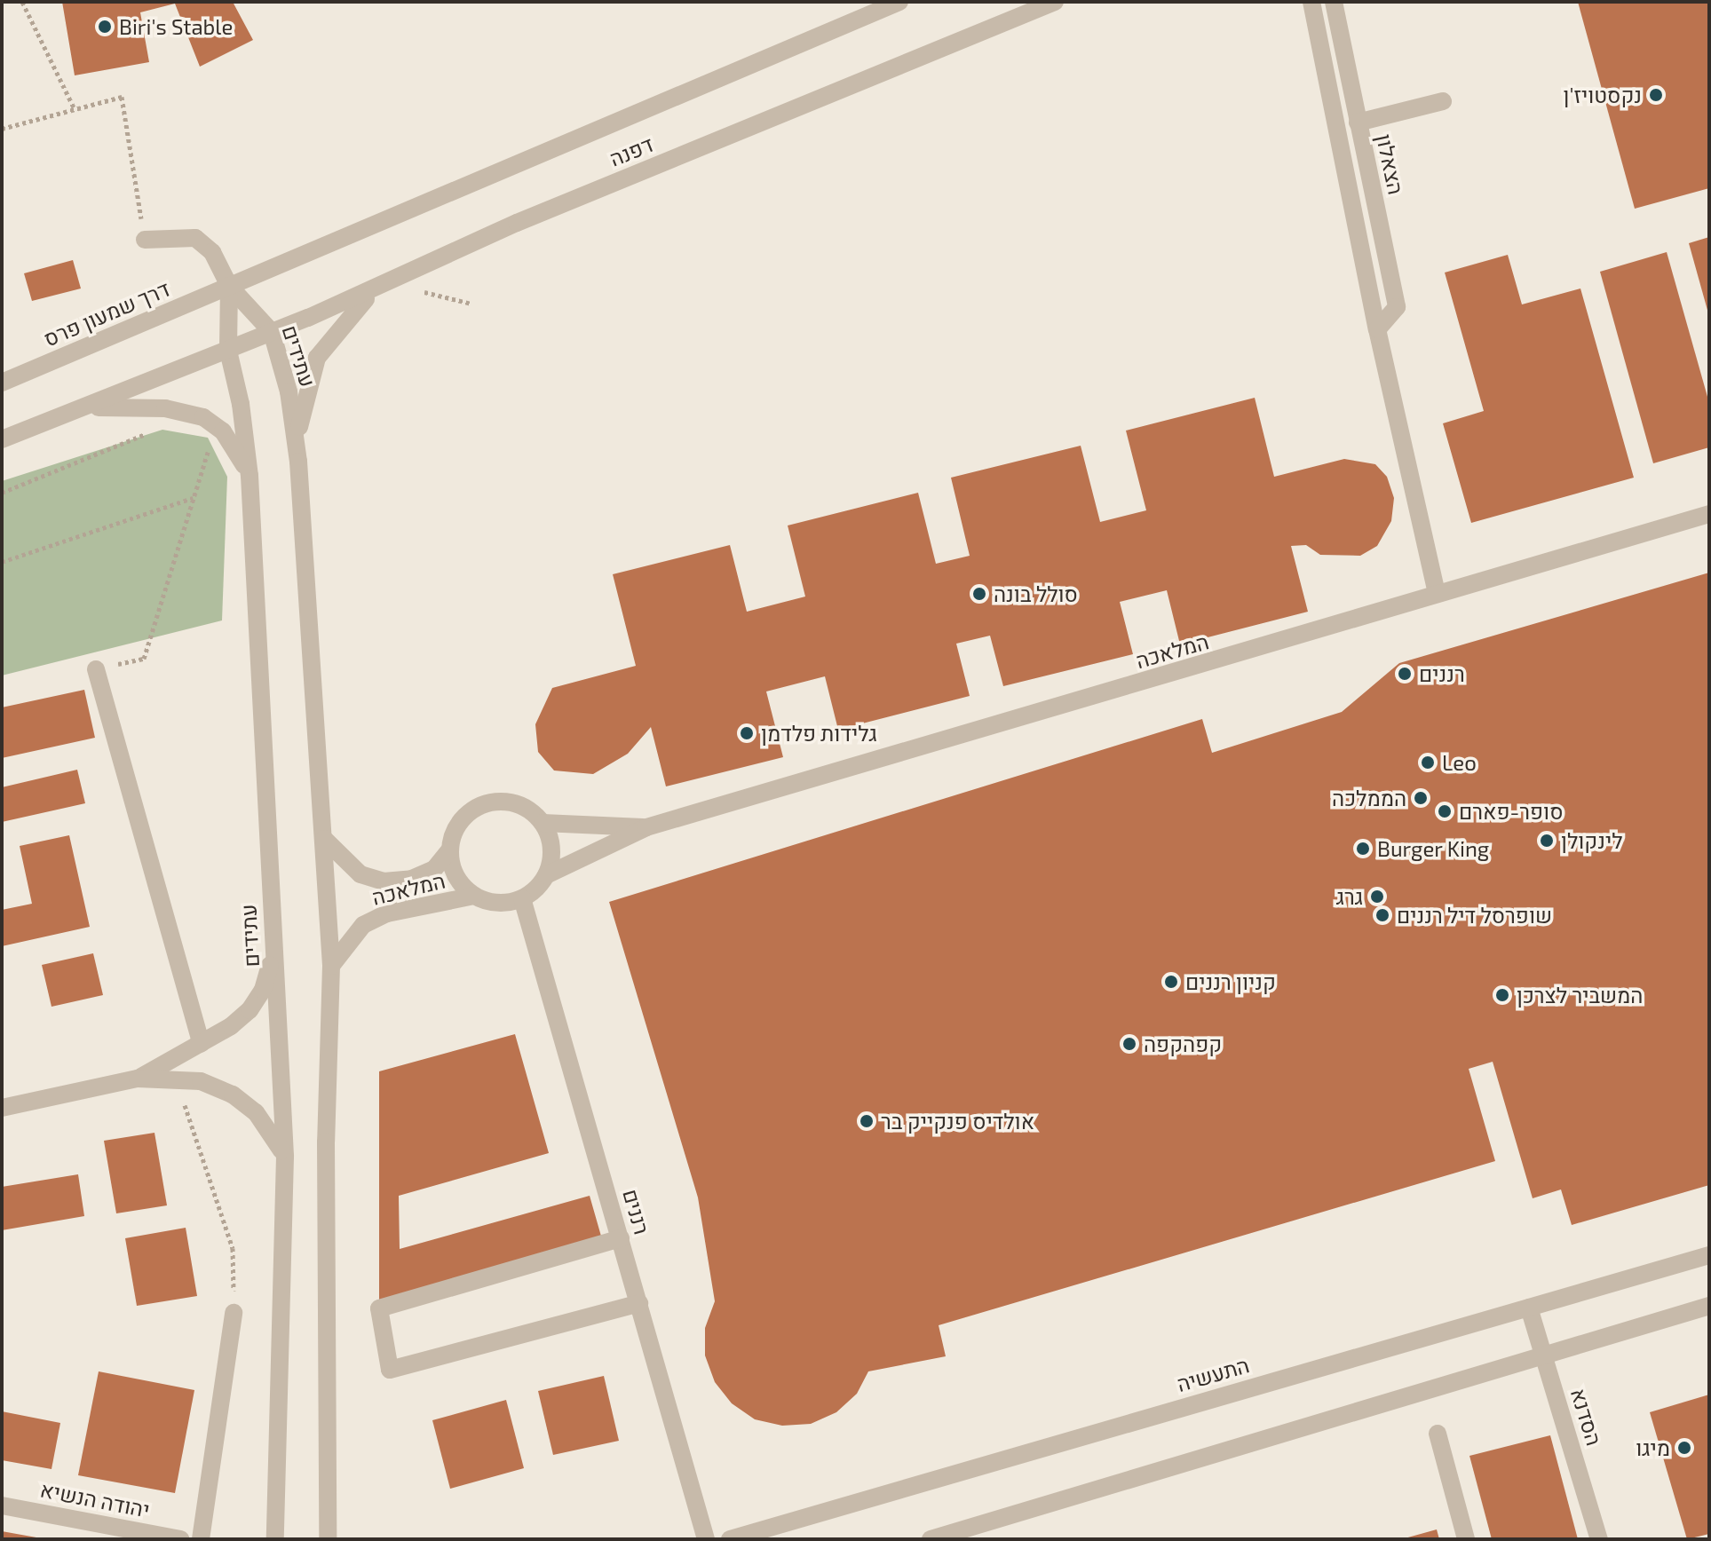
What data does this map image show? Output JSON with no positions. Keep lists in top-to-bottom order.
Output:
{
  "streets": {
    "street": [
      "דפנה",
      "הצאלון",
      "דרך שמעון פרס",
      "עתידים",
      "המלאכה",
      "רננים",
      "התעשיה",
      "הסדנא",
      "יהודה הנשיא"
    ]
  },
  "crossings": [
    ["דפנה", "דרך שמעון פרס"],
    ["דפנה", "עתידים"],
    ["דרך שמעון פרס", "עתידים"],
    ["עתידים", "המלאכה"],
    ["המלאכה", "רננים"],
    ["התעשיה", "הסדנא"]
  ],
  "places": [
    "Biri's Stable",
    "נקסטויז'ן",
    "סולל בונה",
    "רננים",
    "גלידות פלדמן",
    "Leo",
    "הממלכה",
    "סופר-פארם",
    "לינקולן",
    "Burger King",
    "גרג",
    "שופרסל דיל רננים",
    "קניון רננים",
    "המשביר לצרכן",
    "קפהקפה",
    "אולדיס פנקייק בר",
    "מיגו"
  ]
}
